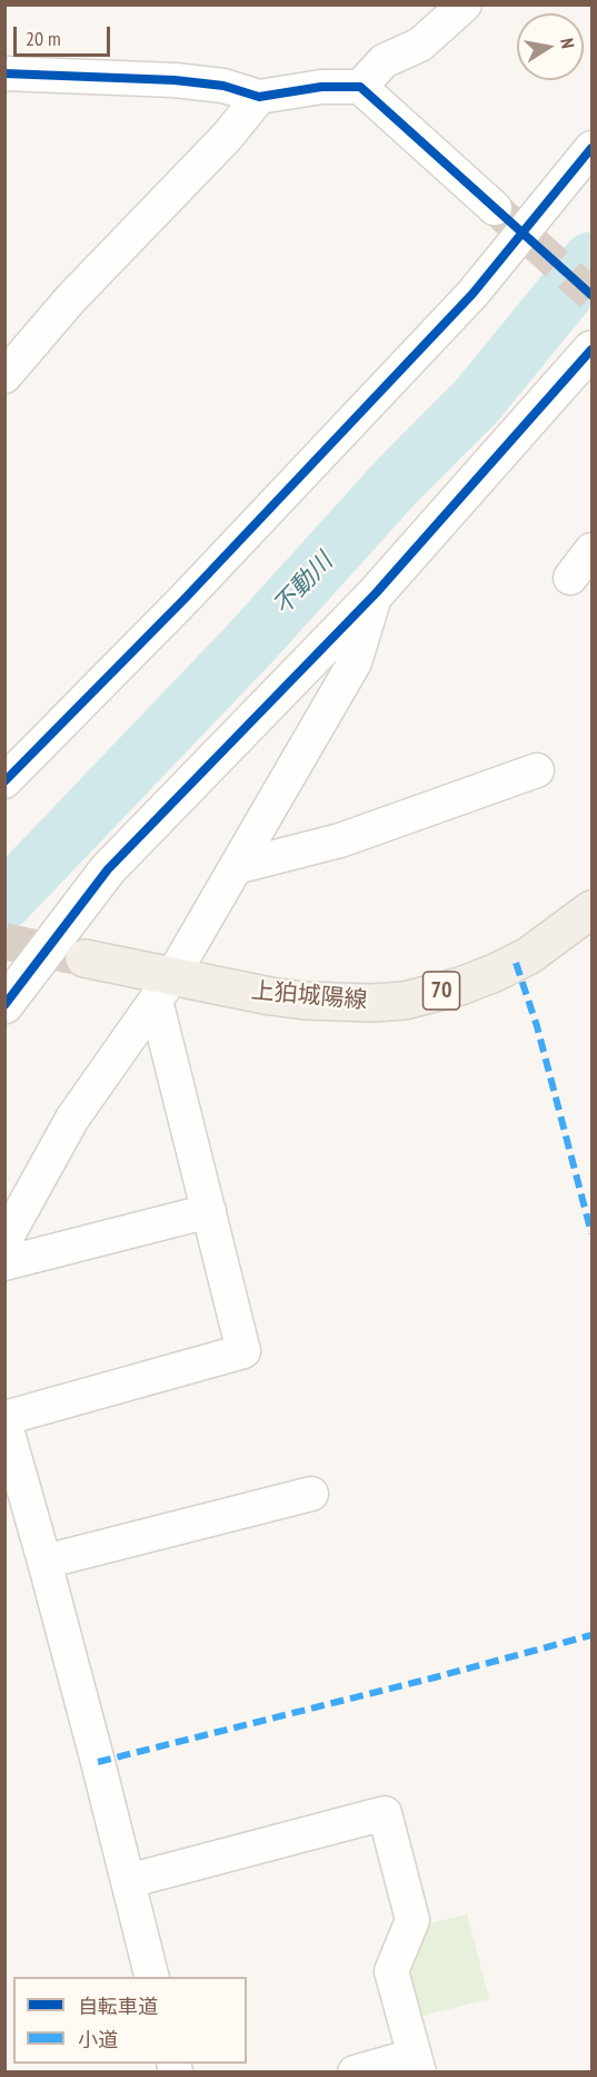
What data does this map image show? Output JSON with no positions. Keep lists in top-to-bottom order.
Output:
{
  "streets": {
    "main road": ["70", "上狛城陽線"]
  },
  "water": ["不動川"],
  "legend": ["自転車道", "小道"],
  "scale_bar": "20 m",
  "north": "right"
}
